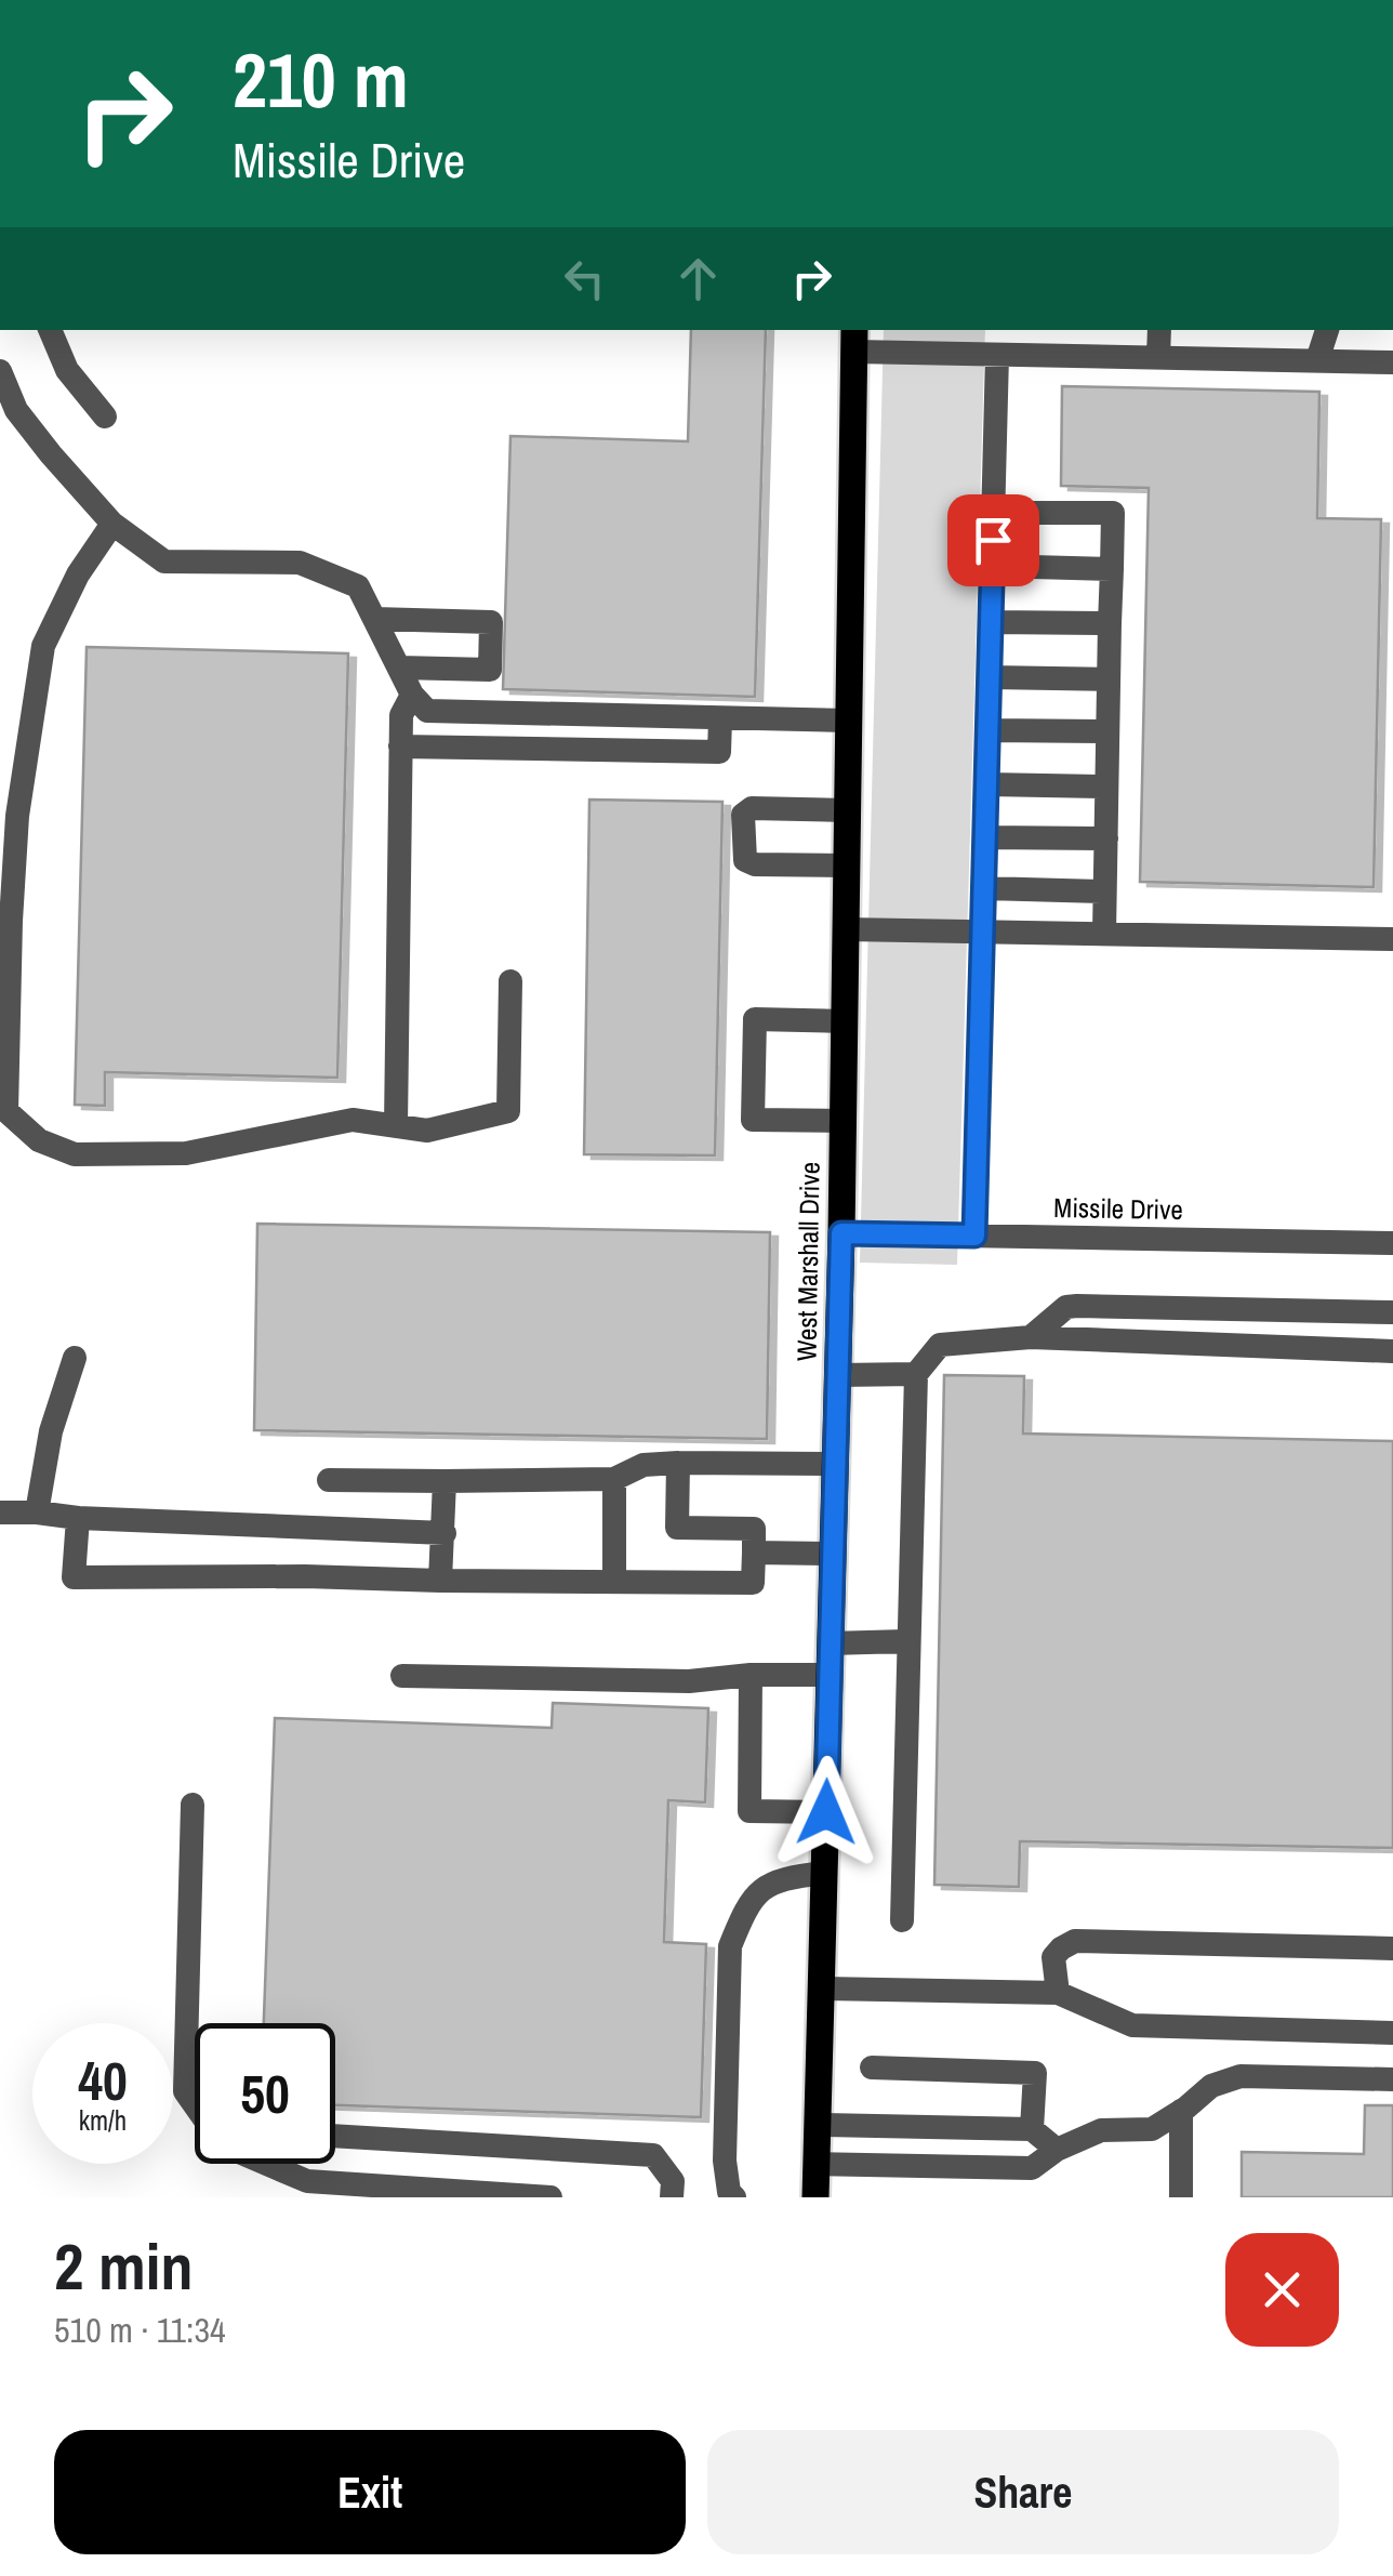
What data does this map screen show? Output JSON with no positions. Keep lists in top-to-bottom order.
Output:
{
  "streets": {
    "main road": ["West Marshall Drive"],
    "lane": ["Missile Drive"]
  },
  "crossings": [
    ["Missile Drive", "West Marshall Drive"]
  ],
  "page": {
    "turn": ["210 m", "Missile Drive"],
    "speed": "40 km/h",
    "limit": "50",
    "heading": ["2 min", "510 m · 11:34"],
    "buttons": ["Exit", "Share"]
  }
}
